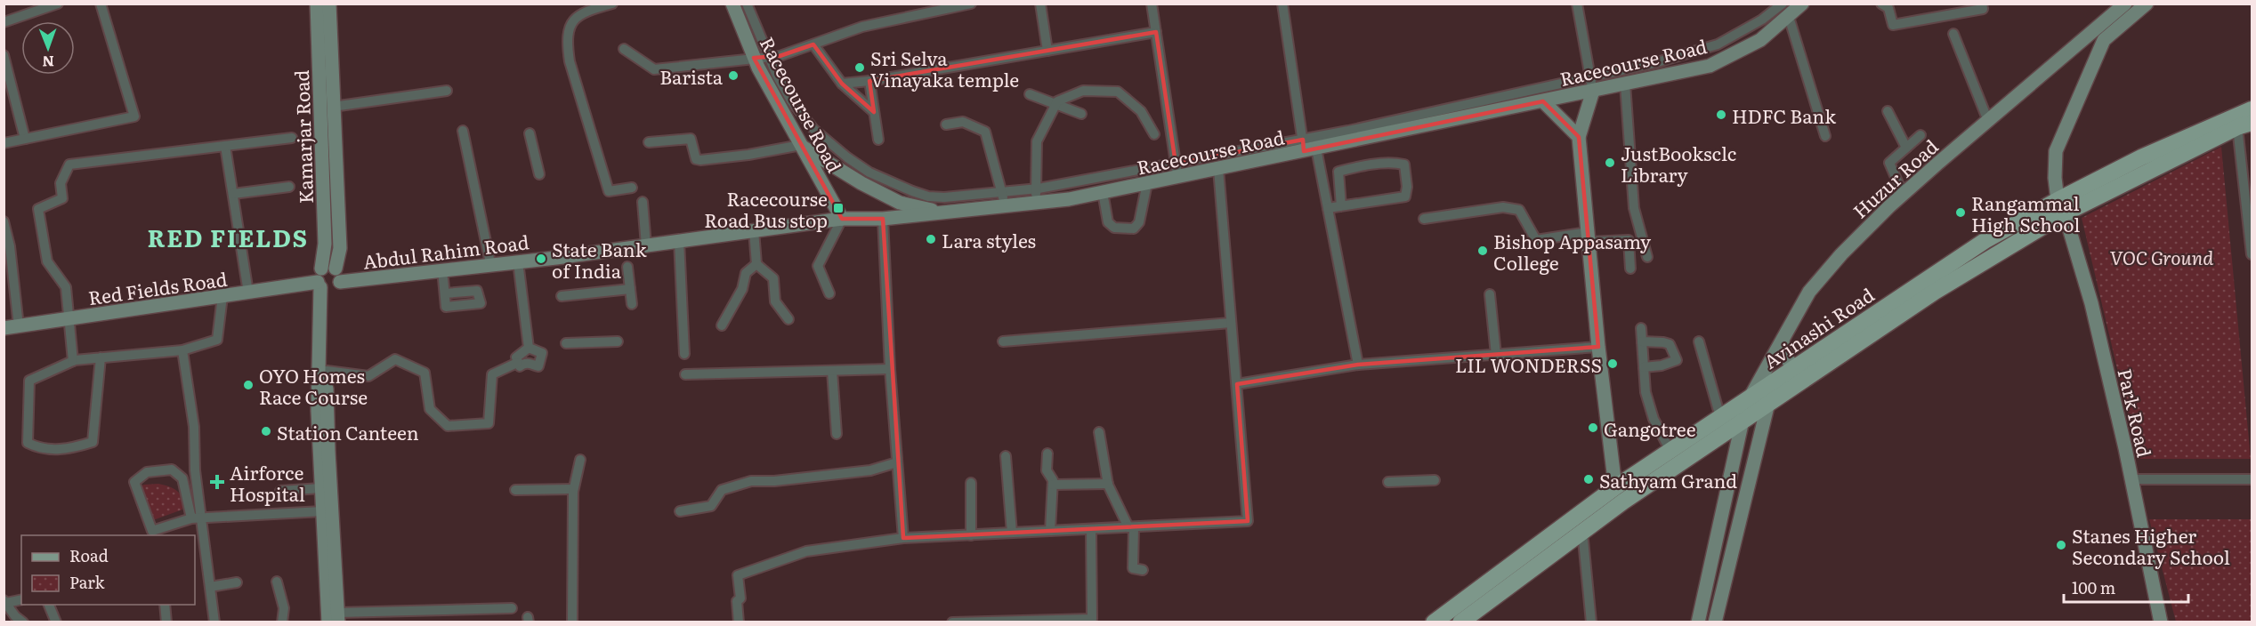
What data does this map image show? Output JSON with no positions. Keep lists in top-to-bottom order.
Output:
{
  "streets": {
    "main road": [
      "Racecourse Road",
      "Kamarjar Road",
      "Huzur Road",
      "Abdul Rahim Road",
      "Red Fields Road",
      "Avinashi Road",
      "Park Road"
    ]
  },
  "crossings": [
    ["Racecourse Road", "Abdul Rahim Road"],
    ["Kamarjar Road", "Abdul Rahim Road"],
    ["Kamarjar Road", "Red Fields Road"],
    ["Huzur Road", "Avinashi Road"],
    ["Huzur Road", "Park Road"],
    ["Abdul Rahim Road", "Red Fields Road"],
    ["Avinashi Road", "Park Road"]
  ],
  "districts": ["RED FIELDS"],
  "parks": ["VOC Ground"],
  "places": {
    "other": [
      "Sri Selva Vinayaka temple",
      "Barista",
      "HDFC Bank",
      "JustBooksclc Library",
      "Rangammal High School",
      "Lara styles",
      "Bishop Appasamy College",
      "State Bank of India",
      "LIL WONDERSS",
      "OYO Homes Race Course",
      "Gangotree",
      "Station Canteen",
      "Sathyam Grand",
      "Stanes Higher Secondary School"
    ],
    "transit": ["Racecourse Road Bus stop"],
    "health": ["Airforce Hospital"]
  },
  "legend": ["Road", "Park"],
  "scale_bar": "100 m",
  "north": "bottom"
}
